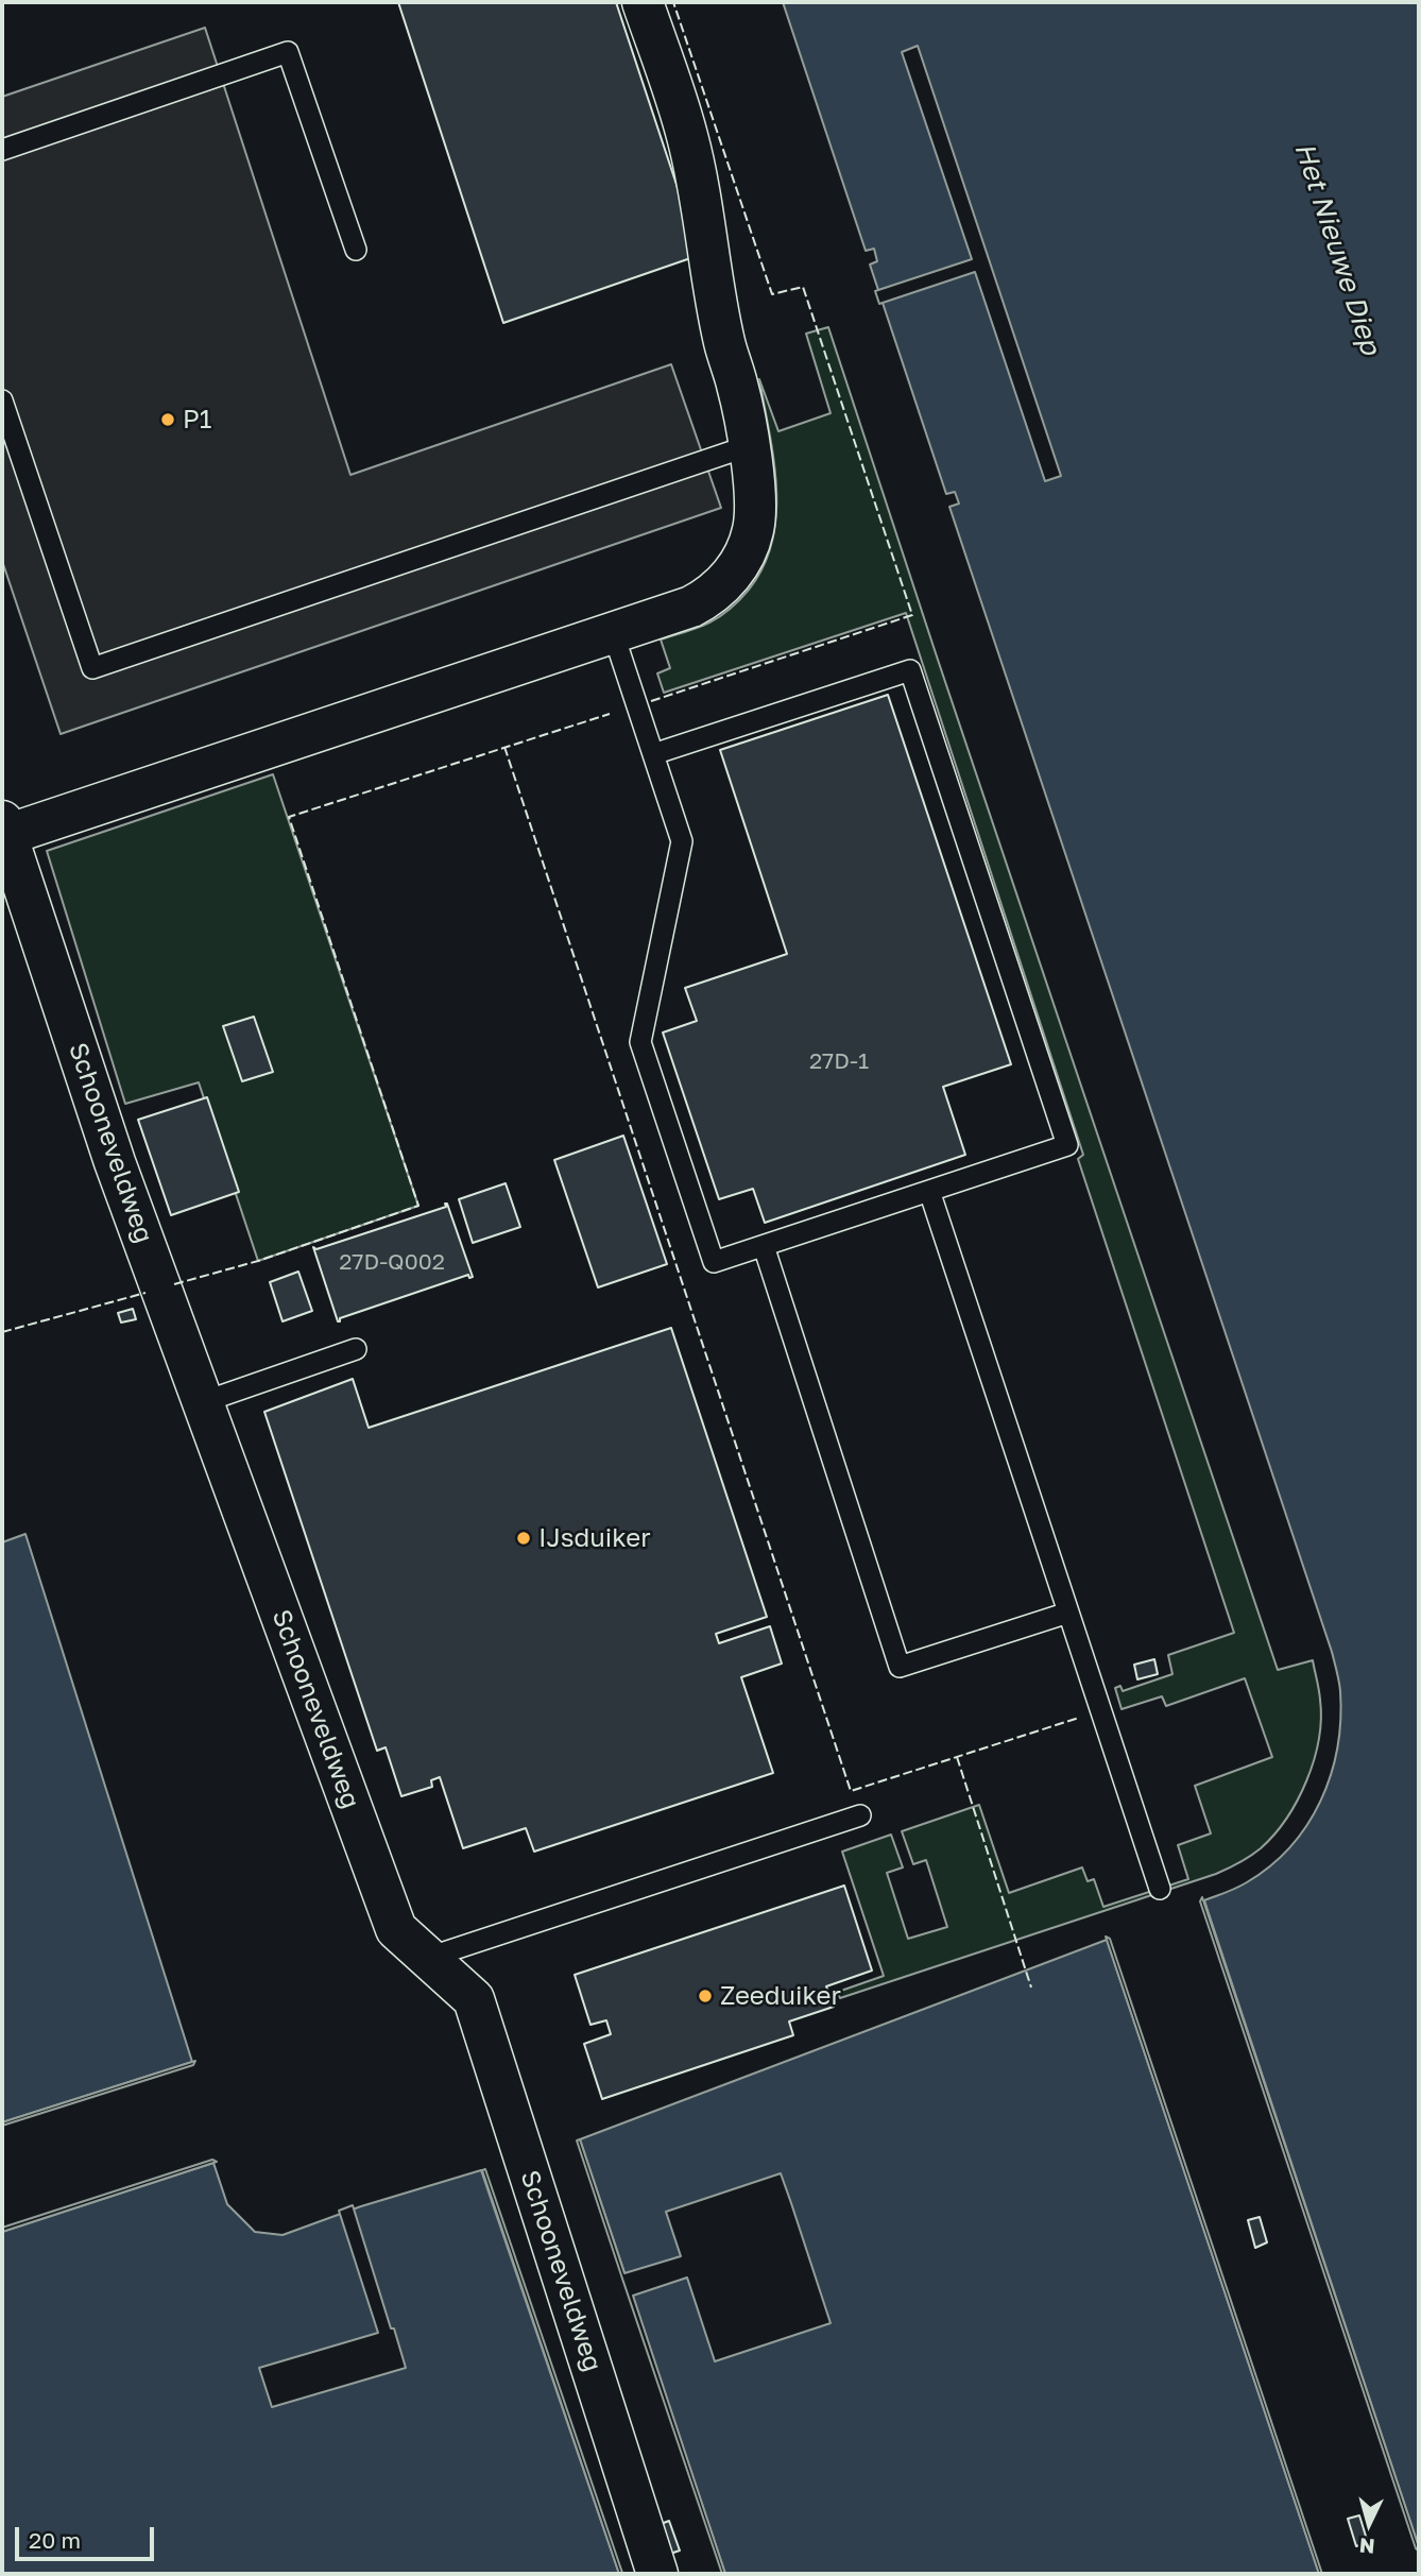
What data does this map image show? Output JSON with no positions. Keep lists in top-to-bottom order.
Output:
{
  "streets": {
    "street": ["Schooneveldweg"]
  },
  "water": ["Het Nieuwe Diep"],
  "places": ["P1", "IJsduiker", "Zeeduiker"],
  "house_numbers": ["27D-1", "27D-Q002"],
  "scale_bar": "20 m",
  "north": "bottom"
}
